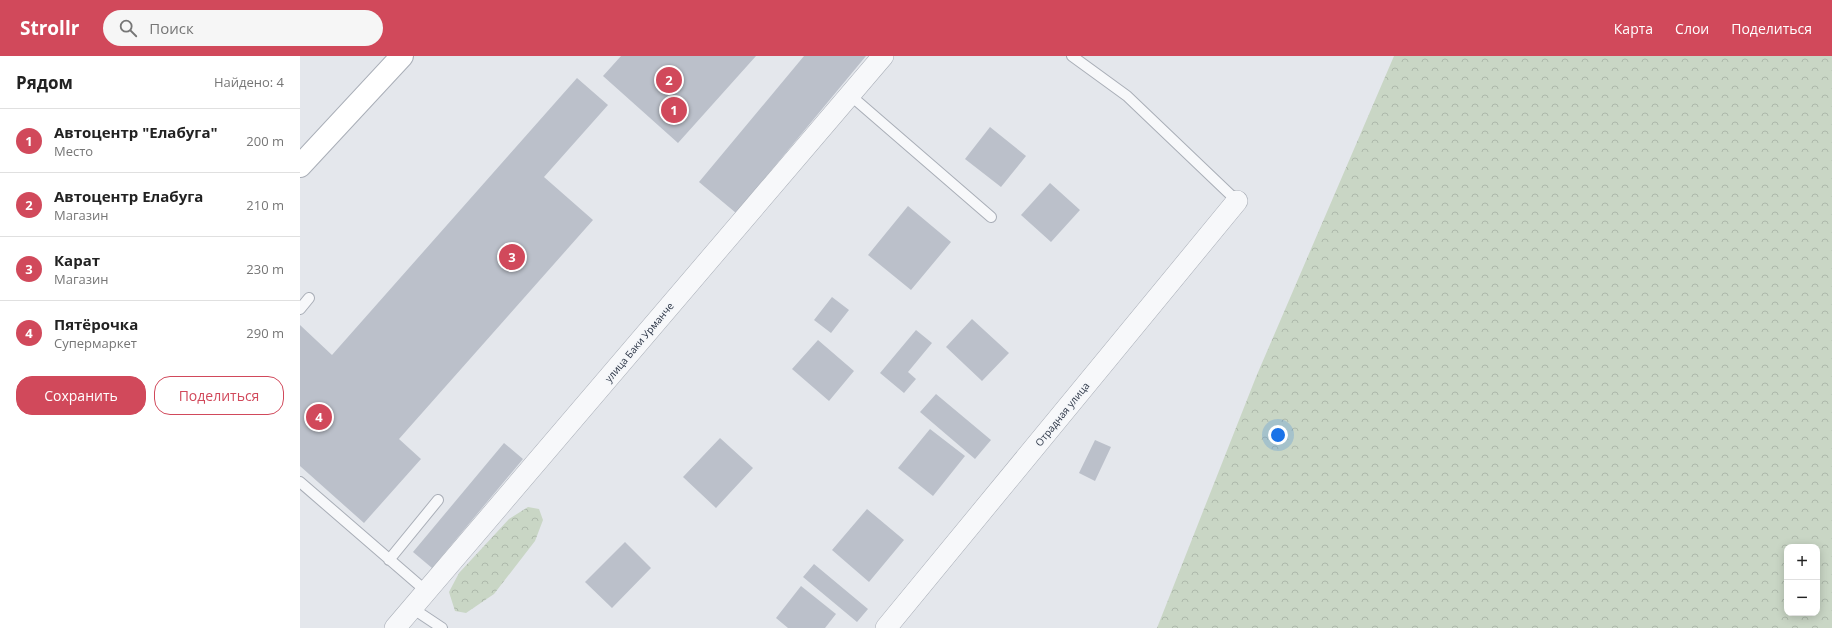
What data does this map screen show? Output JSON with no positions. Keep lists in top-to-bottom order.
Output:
{
  "streets": {
    "street": ["улица Баки Урманче", "Отрадная улица"]
  },
  "page": {
    "header": "Strollr",
    "search": "Поиск",
    "nav": ["Карта", "Слои", "Поделиться"],
    "heading": ["Рядом", "Найдено: 4"],
    "pins": [
      "2",
      "1",
      "3",
      "4"
    ],
    "list": [
      {
        "mark": "1",
        "name": "Автоцентр \"Елабуга\"",
        "note": "Место",
        "value": "200 m"
      },
      {
        "mark": "2",
        "name": "Автоцентр Елабуга",
        "note": "Магазин",
        "value": "210 m"
      },
      {
        "mark": "3",
        "name": "Карат",
        "note": "Магазин",
        "value": "230 m"
      },
      {
        "mark": "4",
        "name": "Пятёрочка",
        "note": "Супермаркет",
        "value": "290 m"
      }
    ],
    "buttons": ["Сохранить", "Поделиться"],
    "map_buttons": ["+", "−"]
  }
}
